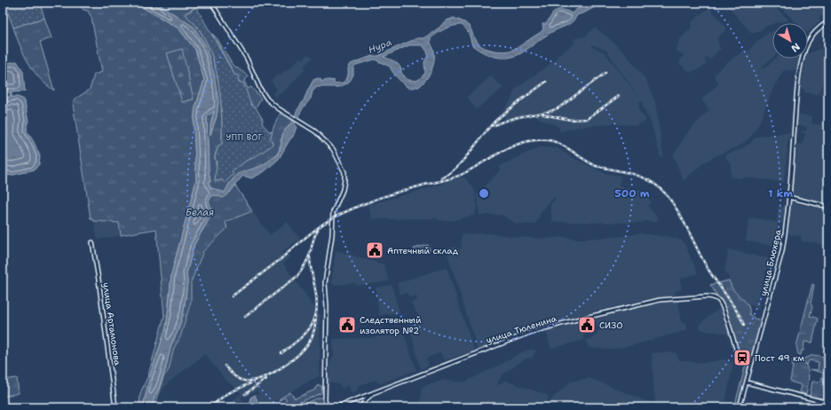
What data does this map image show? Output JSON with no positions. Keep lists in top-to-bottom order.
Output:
{
  "streets": {
    "main road": ["улица Блюхера", "улица Артамонова", "улица Тюленина"]
  },
  "crossings": [
    ["улица Блюхера", "улица Тюленина"]
  ],
  "water": ["Нура", "Белая"],
  "parks": ["УПП ВОГ"],
  "places": {
    "public building": ["Аптечный склад", "Следственный изолятор №2", "СИЗО"],
    "station": ["Пост 49 км"]
  },
  "north": "bottom right",
  "rings": ["500 m", "1 km"]
}
